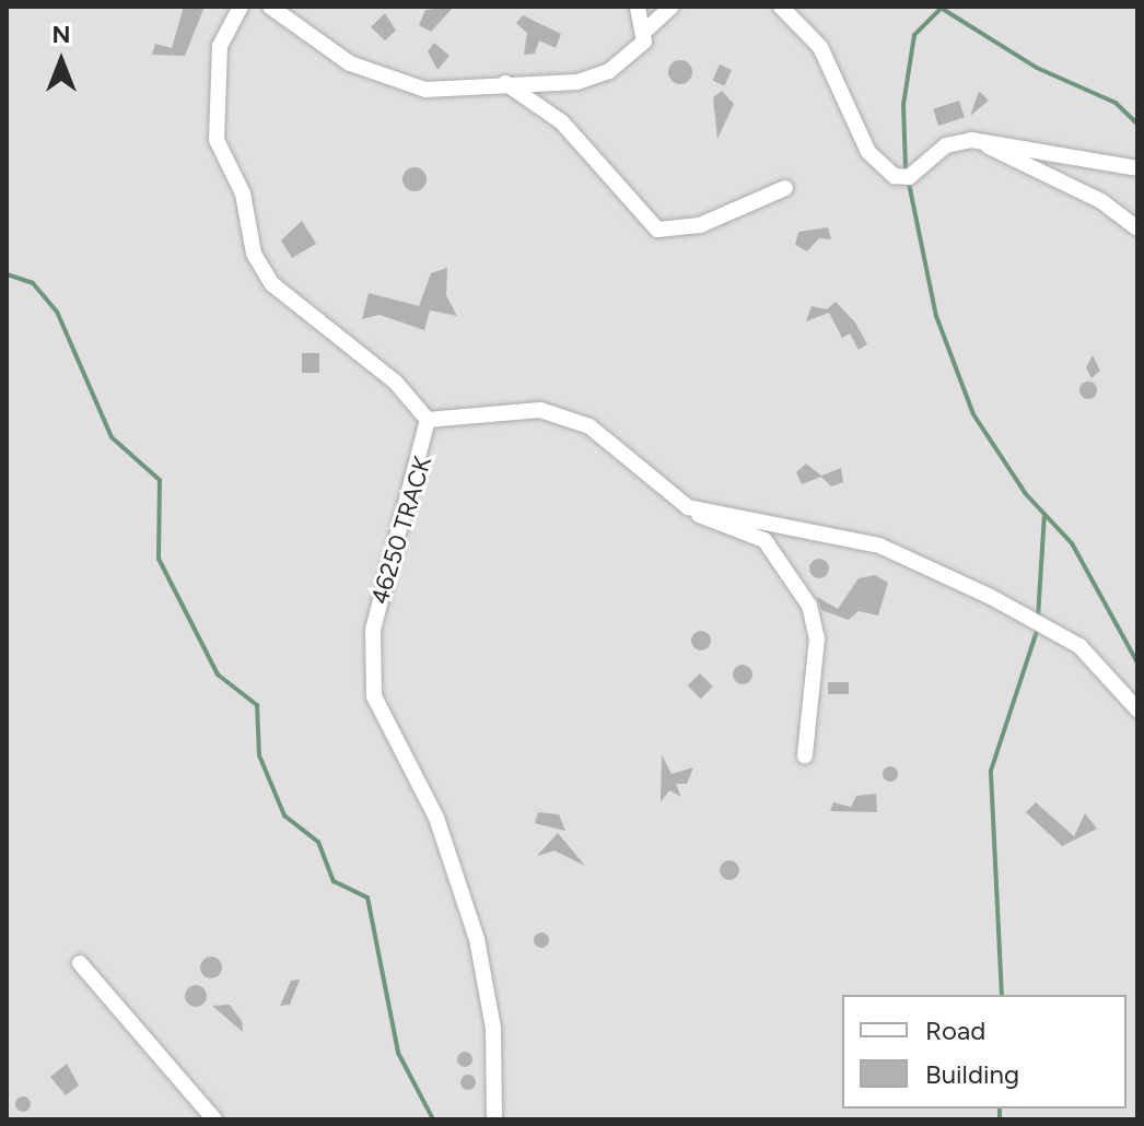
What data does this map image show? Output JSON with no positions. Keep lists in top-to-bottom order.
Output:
{
  "streets": {
    "street": ["46250 TRACK"]
  },
  "legend": ["Road", "Building"],
  "north": "top"
}
